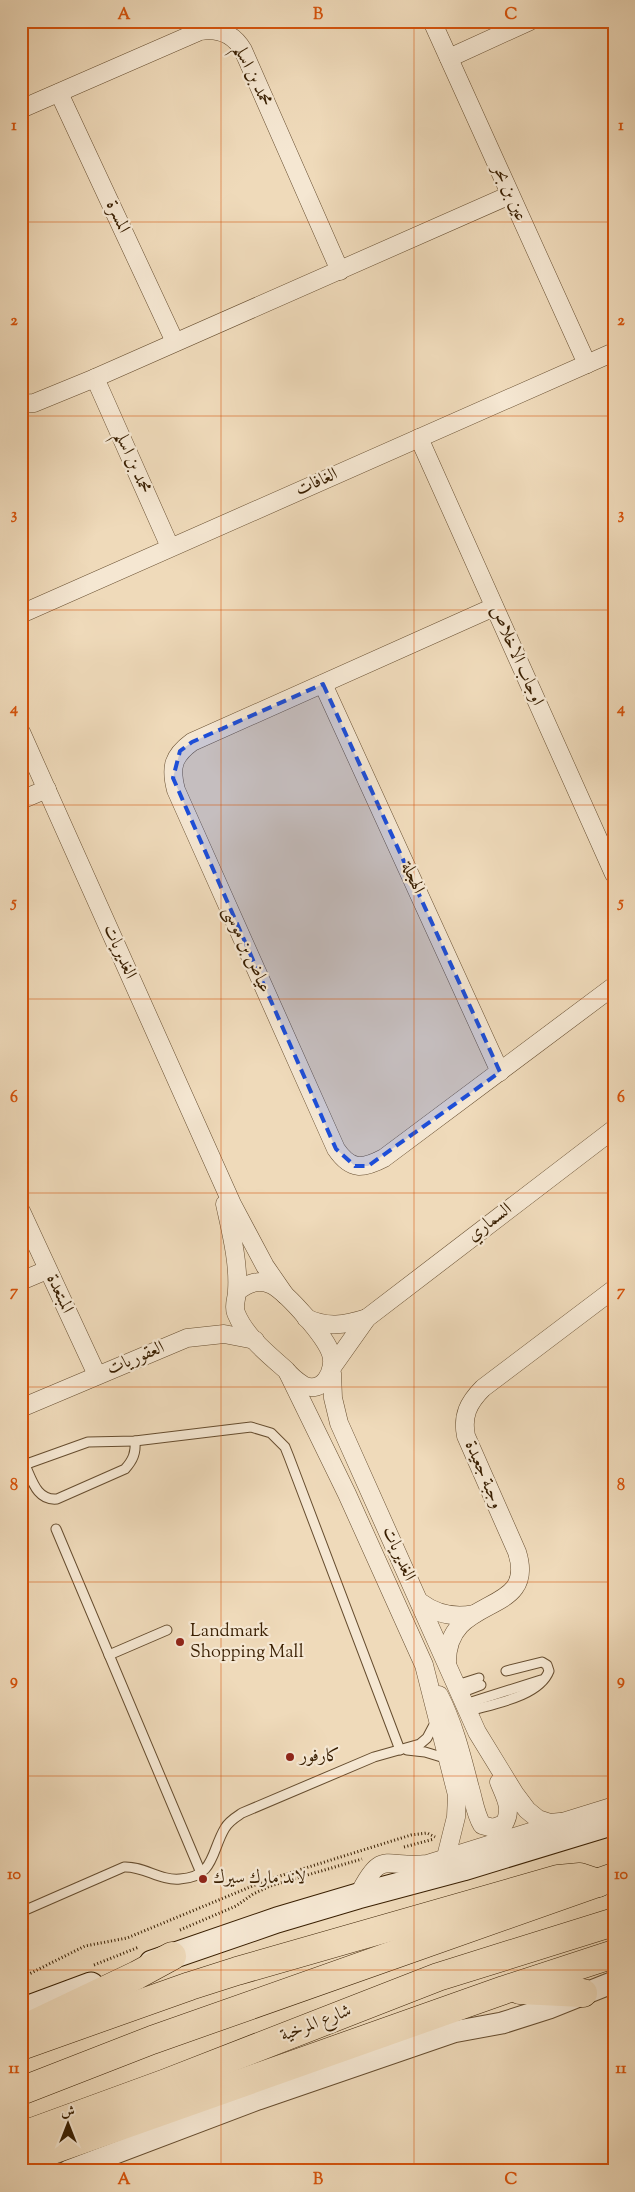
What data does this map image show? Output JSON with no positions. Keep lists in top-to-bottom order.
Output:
{
  "streets": {
    "highway": ["شارع المرخية"],
    "street": [
      "محمد بن اسلم",
      "عين بن بحر",
      "المسرة",
      "الغافات",
      "اوجاب الاخلاص",
      "الهجلة",
      "عياض بن موسى",
      "الغديريات",
      "السماري",
      "المبتعدة",
      "العقوريات",
      "وجبة جعيدة"
    ]
  },
  "crossings": [
    ["محمد بن اسلم", "المسرة"],
    ["محمد بن اسلم", "الغافات"],
    ["عين بن بحر", "الغافات"],
    ["الغافات", "اوجاب الاخلاص"],
    ["اوجاب الاخلاص", "عياض بن موسى"],
    ["الهجلة", "عياض بن موسى"],
    ["الغديريات", "السماري"],
    ["الغديريات", "العقوريات"],
    ["الغديريات", "وجبة جعيدة"],
    ["المبتعدة", "العقوريات"]
  ],
  "places": ["Landmark Shopping Mall", "كارفور", "لاند مارك سيرك"],
  "north": "top",
  "grid": {
    "columns": ["A", "B", "C"],
    "rows": [
      "1",
      "2",
      "3",
      "4",
      "5",
      "6",
      "7",
      "8",
      "9",
      "10",
      "11"
    ]
  }
}
